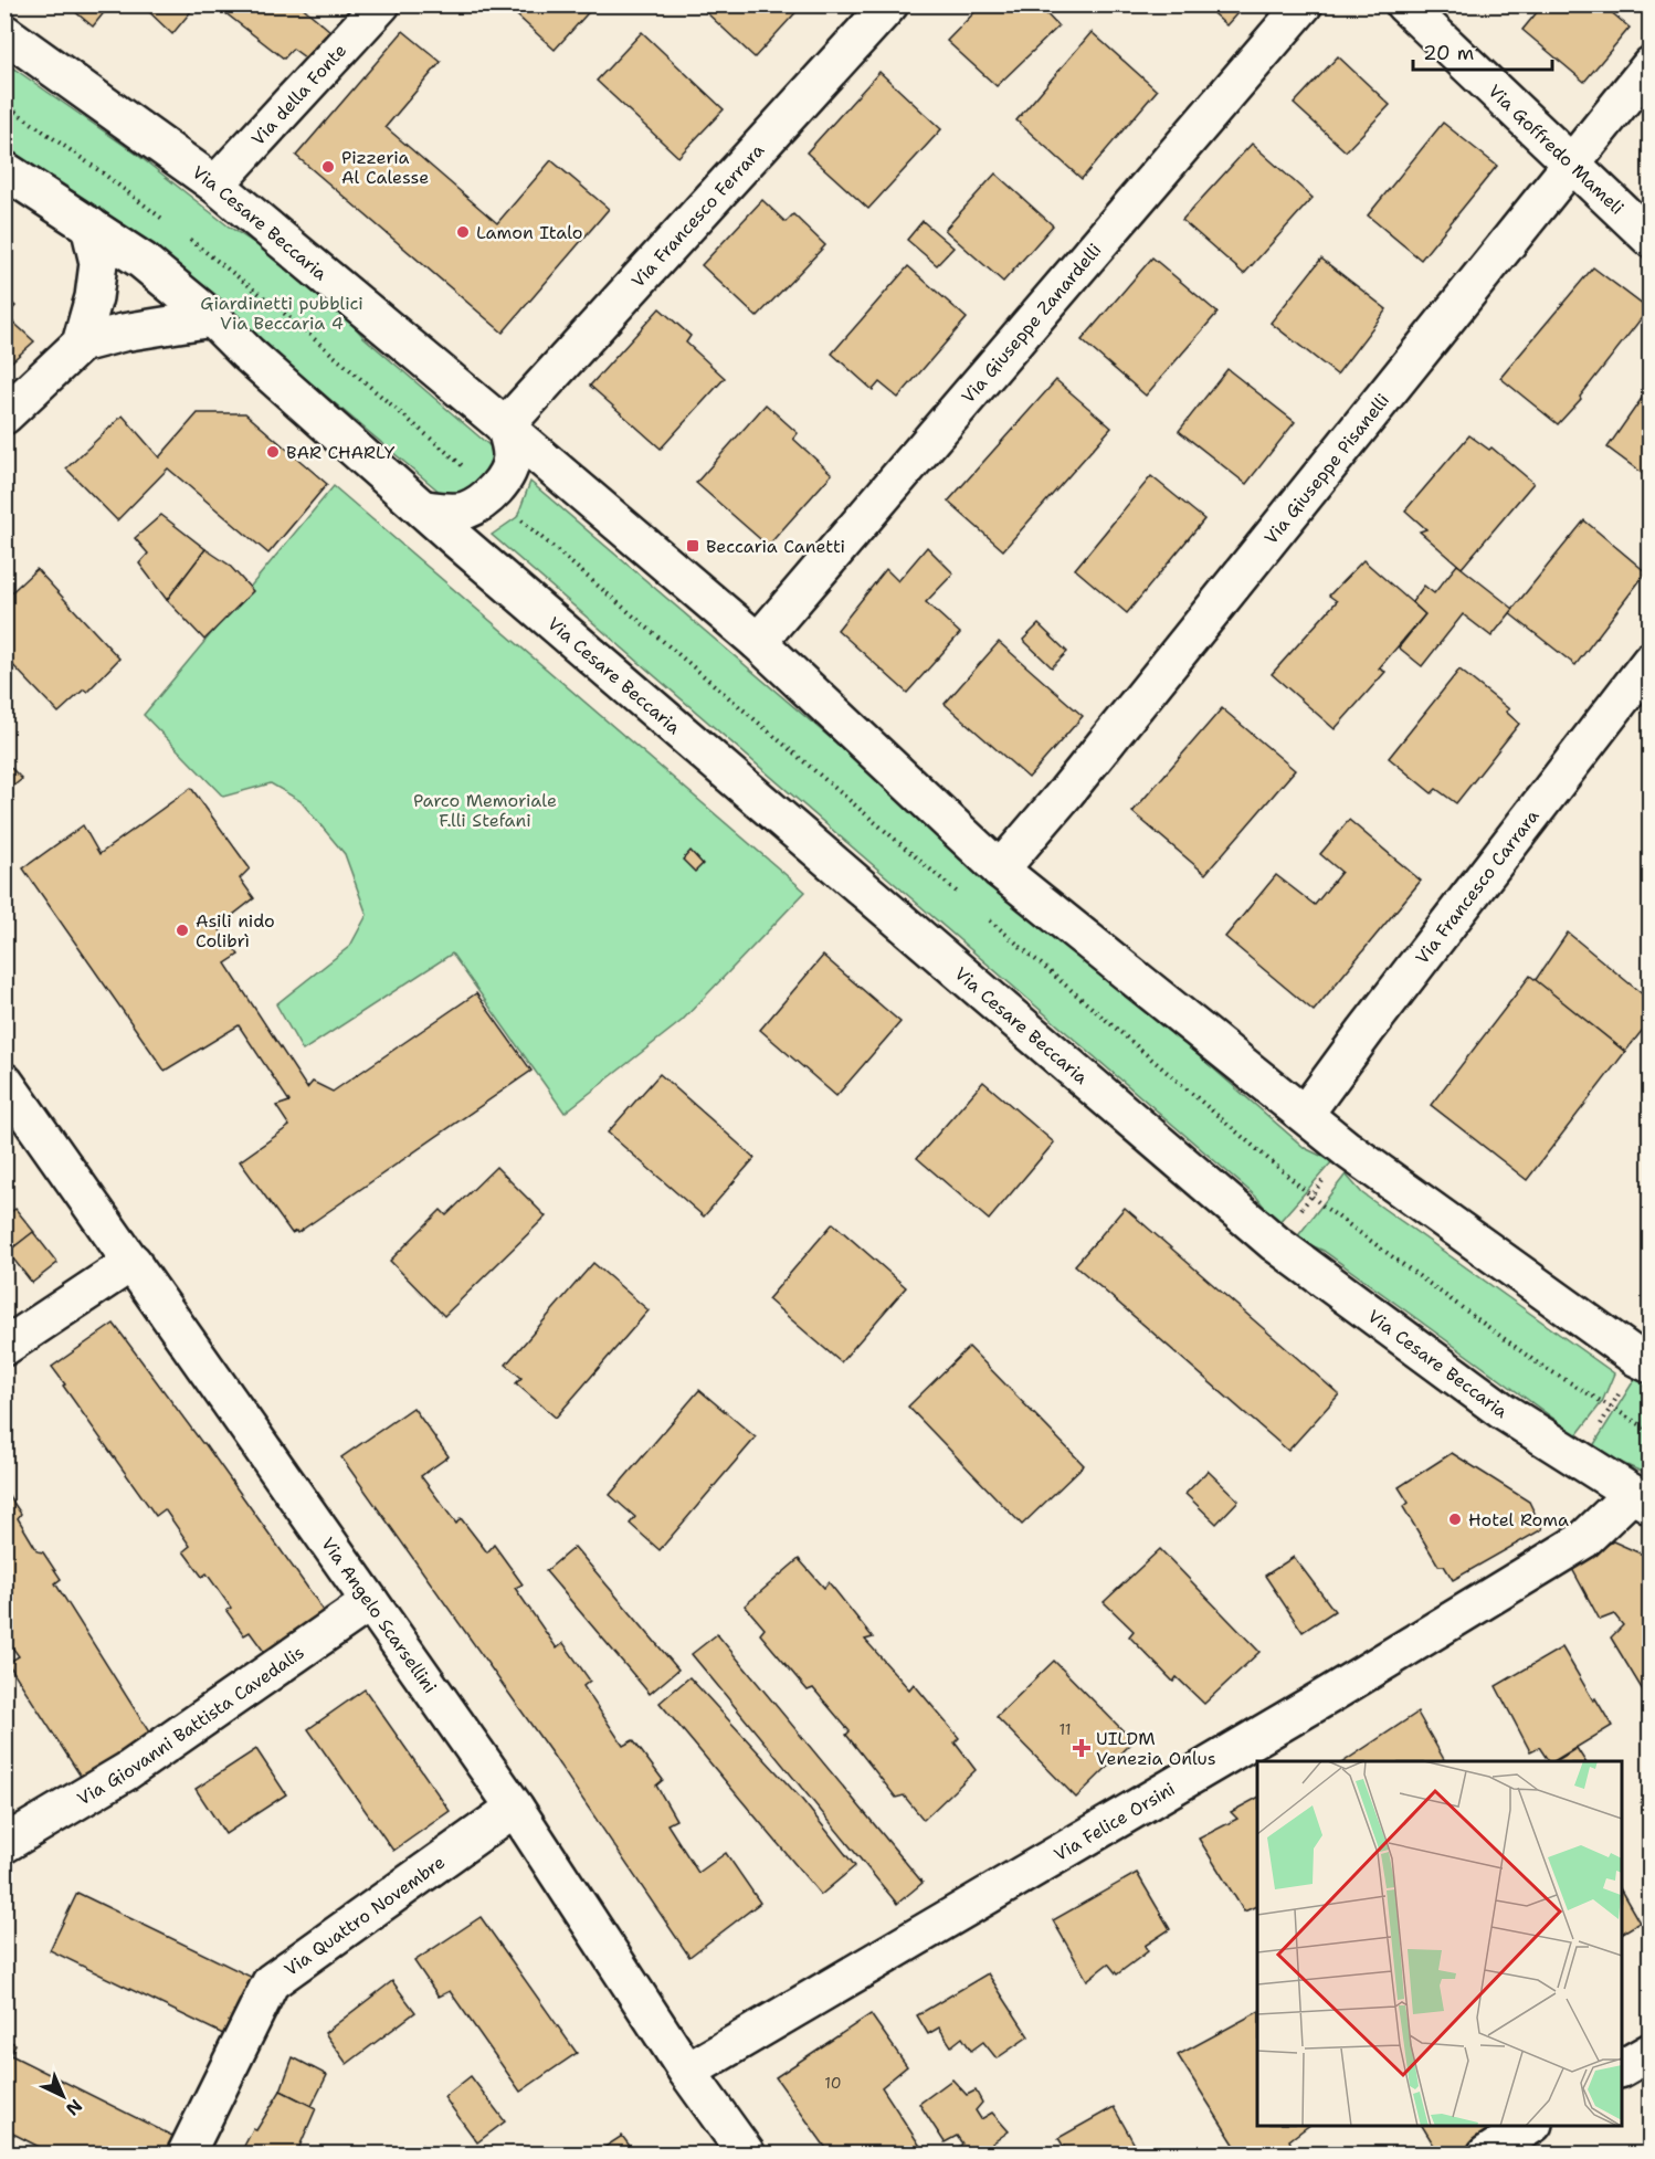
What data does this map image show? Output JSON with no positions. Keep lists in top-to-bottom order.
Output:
{
  "streets": {
    "street": [
      "Via della Fonte",
      "Via Goffredo Mameli",
      "Via Francesco Ferrara",
      "Via Cesare Beccaria",
      "Via Giuseppe Zanardelli",
      "Via Giuseppe Pisanelli",
      "Via Francesco Carrara",
      "Via Angelo Scarsellini",
      "Via Giovanni Battista Cavedalis",
      "Via Felice Orsini",
      "Via Quattro Novembre"
    ]
  },
  "crossings": [
    ["Via della Fonte", "Via Cesare Beccaria"],
    ["Via Goffredo Mameli", "Via Giuseppe Pisanelli"],
    ["Via Francesco Ferrara", "Via Cesare Beccaria"],
    ["Via Cesare Beccaria", "Via Giuseppe Zanardelli"],
    ["Via Cesare Beccaria", "Via Giuseppe Pisanelli"],
    ["Via Cesare Beccaria", "Via Francesco Carrara"],
    ["Via Cesare Beccaria", "Via Felice Orsini"],
    ["Via Angelo Scarsellini", "Via Giovanni Battista Cavedalis"],
    ["Via Angelo Scarsellini", "Via Felice Orsini"],
    ["Via Angelo Scarsellini", "Via Quattro Novembre"]
  ],
  "parks": ["Giardinetti pubblici Via Beccaria 4", "Parco Memoriale F.lli Stefani"],
  "places": {
    "other": [
      "Pizzeria Al Calesse",
      "Lamon Italo",
      "BAR CHARLY",
      "Asili nido Colibrì",
      "Hotel Roma"
    ],
    "transit": ["Beccaria Canetti"],
    "health": ["UILDM Venezia Onlus"]
  },
  "house_numbers": ["11", "10"],
  "scale_bar": "20 m",
  "north": "bottom right"
}
